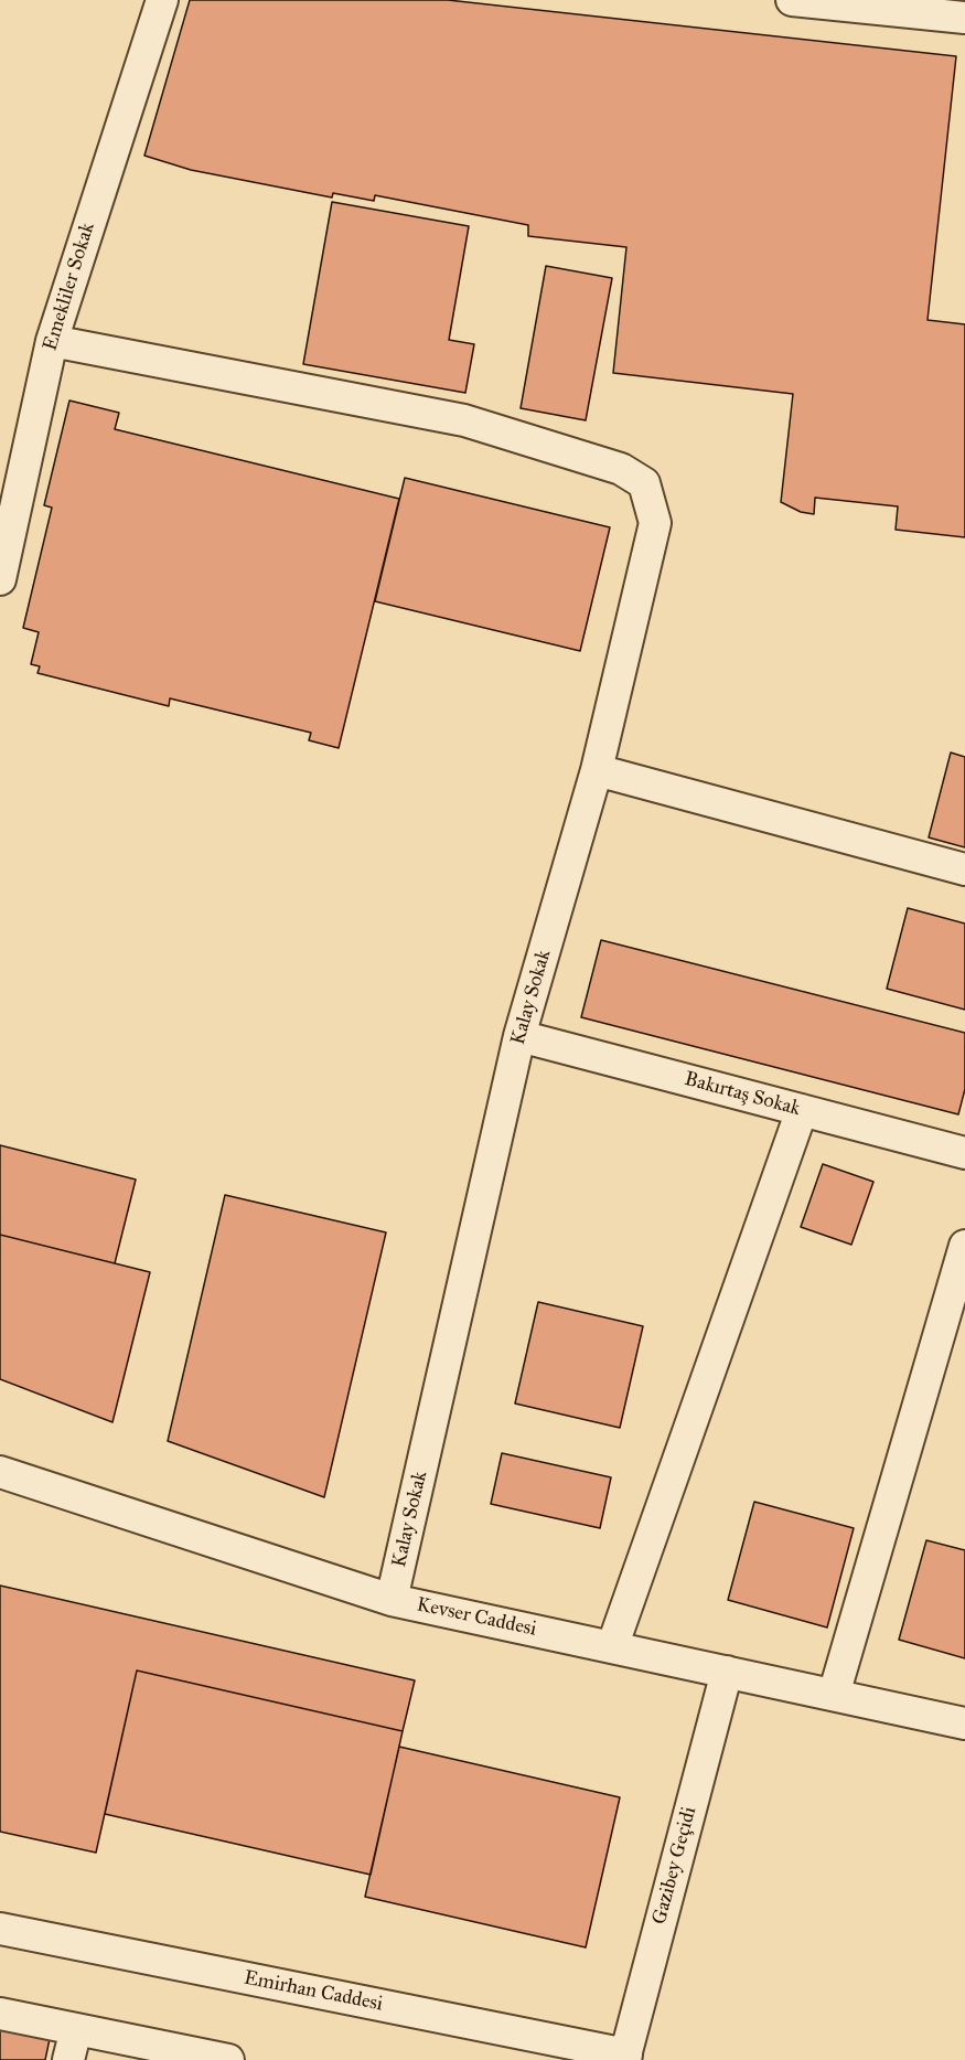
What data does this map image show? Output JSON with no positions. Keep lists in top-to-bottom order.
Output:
{
  "streets": {
    "street": [
      "Emekliler Sokak",
      "Kalay Sokak",
      "Bakırtaş Sokak",
      "Kevser Caddesi",
      "Gazibey Geçidi",
      "Emirhan Caddesi"
    ]
  },
  "crossings": [
    ["Emekliler Sokak", "Kalay Sokak"],
    ["Kalay Sokak", "Bakırtaş Sokak"],
    ["Kalay Sokak", "Kevser Caddesi"],
    ["Kevser Caddesi", "Gazibey Geçidi"],
    ["Gazibey Geçidi", "Emirhan Caddesi"]
  ]
}
